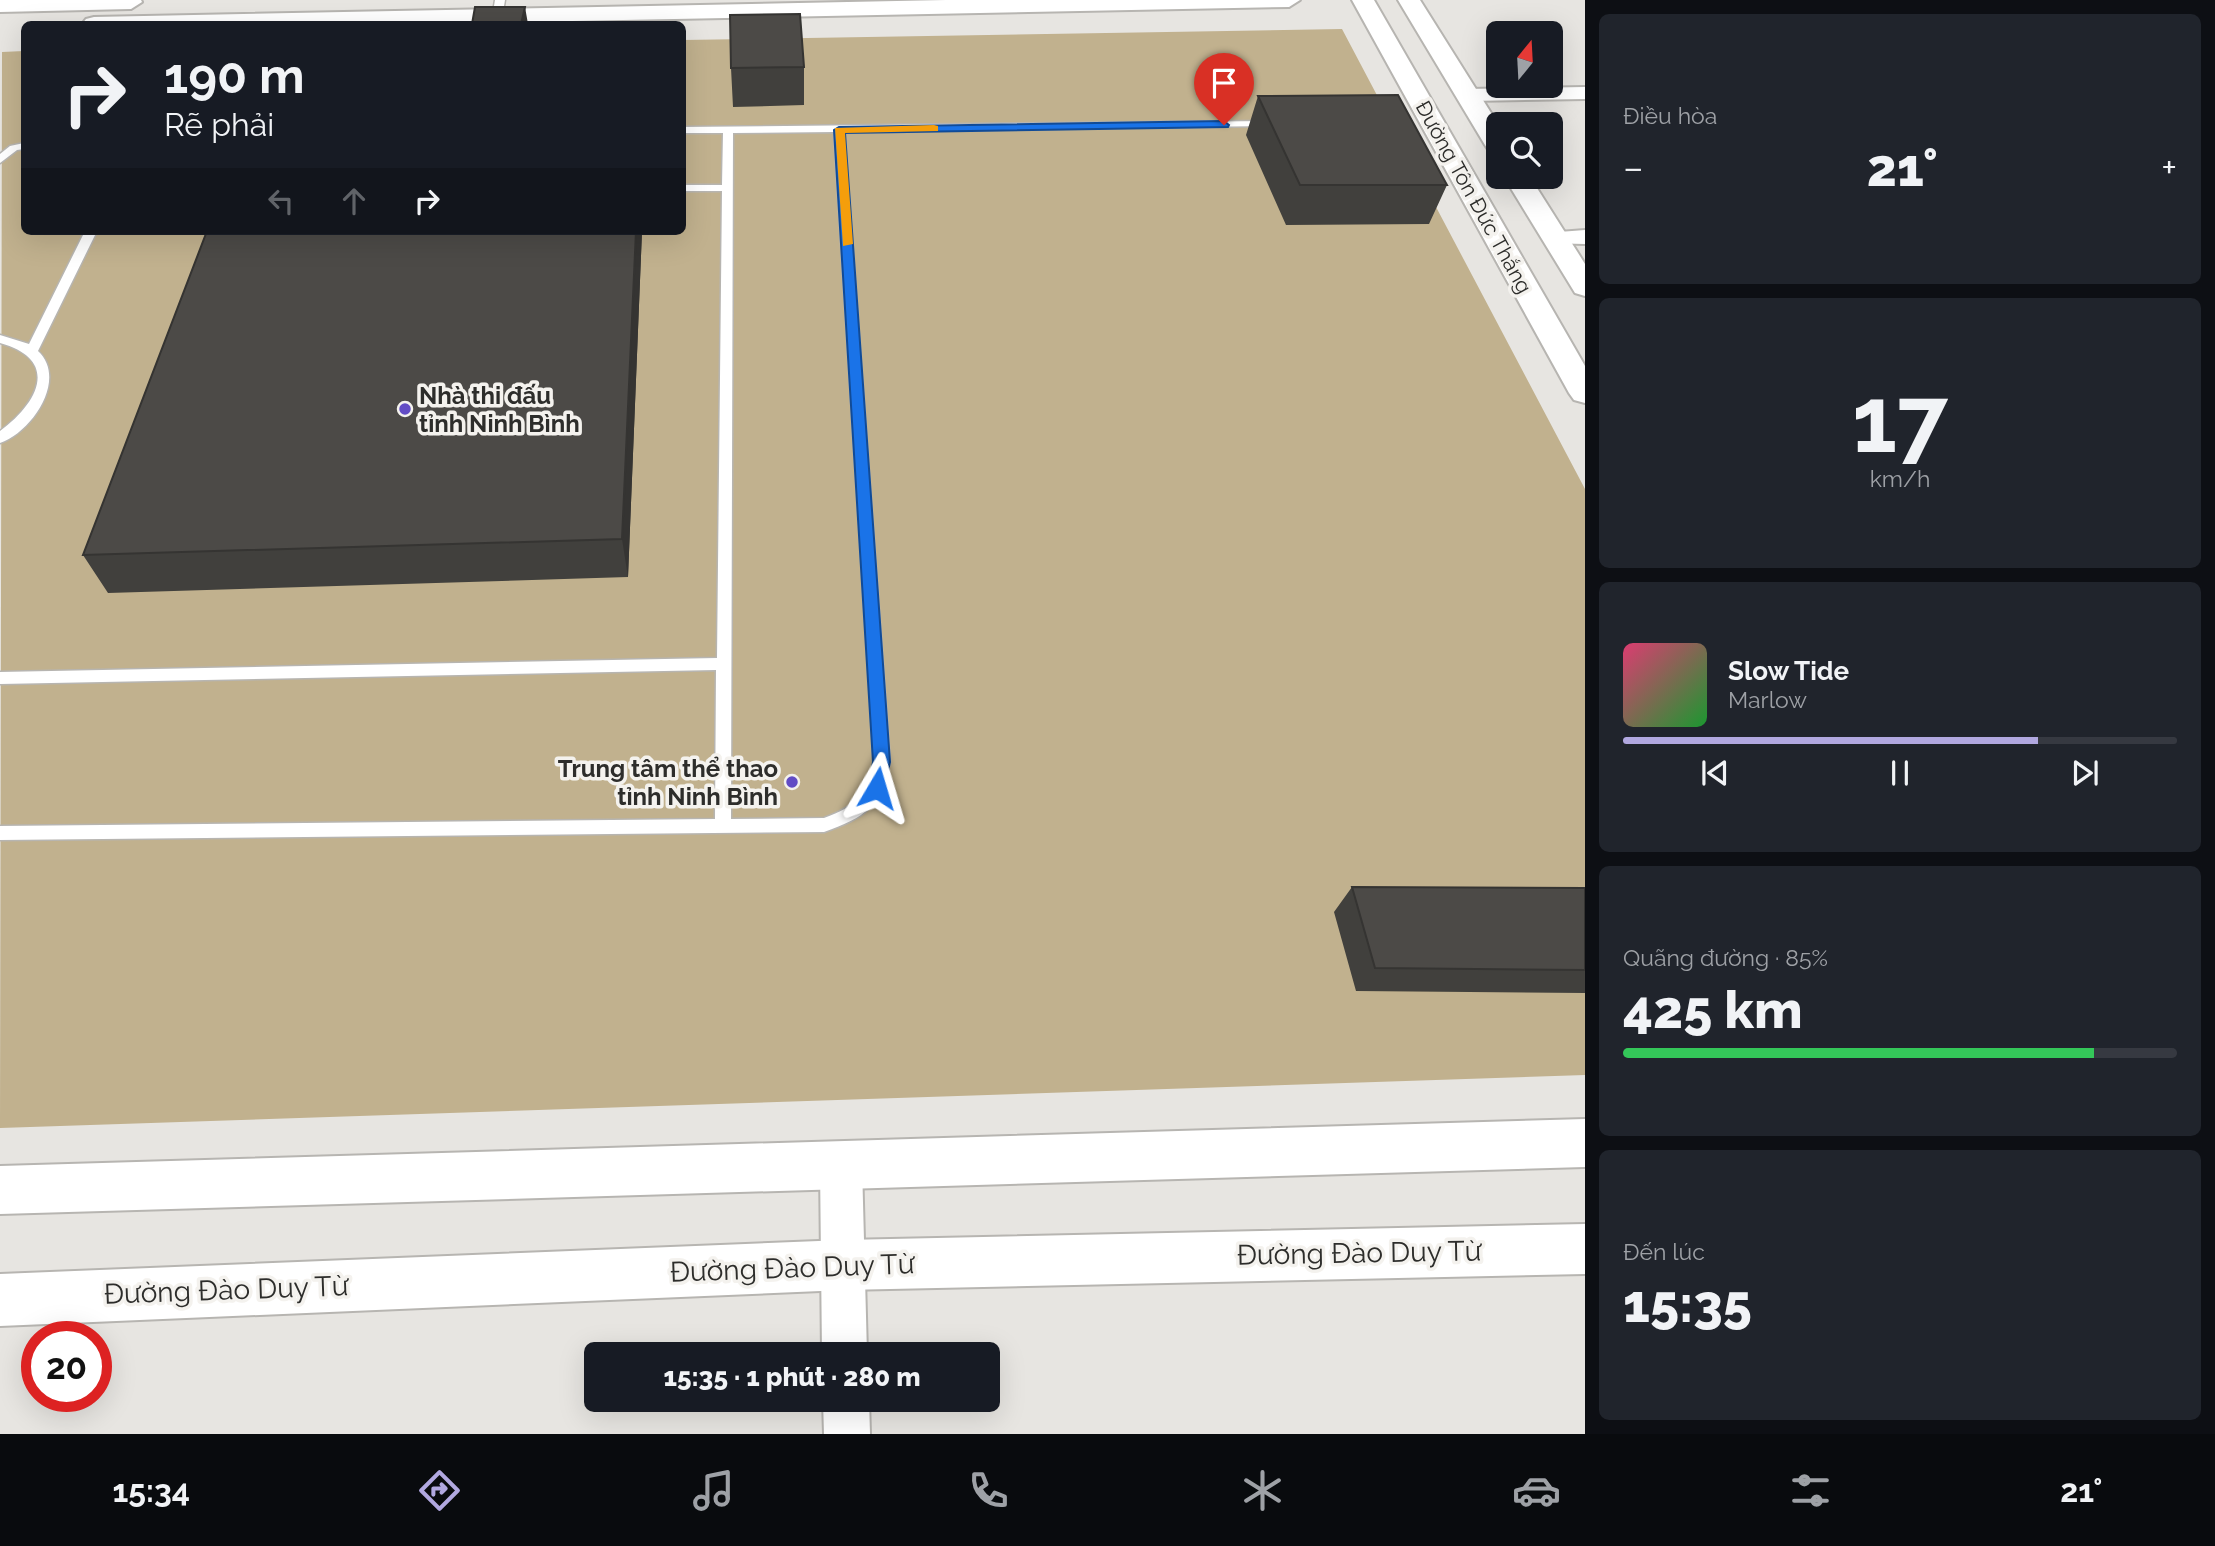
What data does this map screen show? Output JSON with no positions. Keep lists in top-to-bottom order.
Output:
{
  "streets": {
    "street": ["Đường Tôn Đức Thắng", "Đường Đào Duy Từ"]
  },
  "places": ["Nhà thi đấu tỉnh Ninh Bình", "Trung tâm thể thao tỉnh Ninh Bình"],
  "north": "top",
  "page": {
    "tile": [
      "Điều hòa",
      ["17", "km/h"],
      ["Quãng đường · 85%", "425 km"],
      ["Đến lúc", "15:35"]
    ],
    "turn": ["190 m", "Rẽ phải"],
    "heat": ["−", "21°", "+"],
    "song": ["Slow Tide", "Marlow"],
    "limit": "20",
    "trip": "15:35 · 1 phút · 280 m",
    "tabs": ["15:34", "21°"]
  }
}
